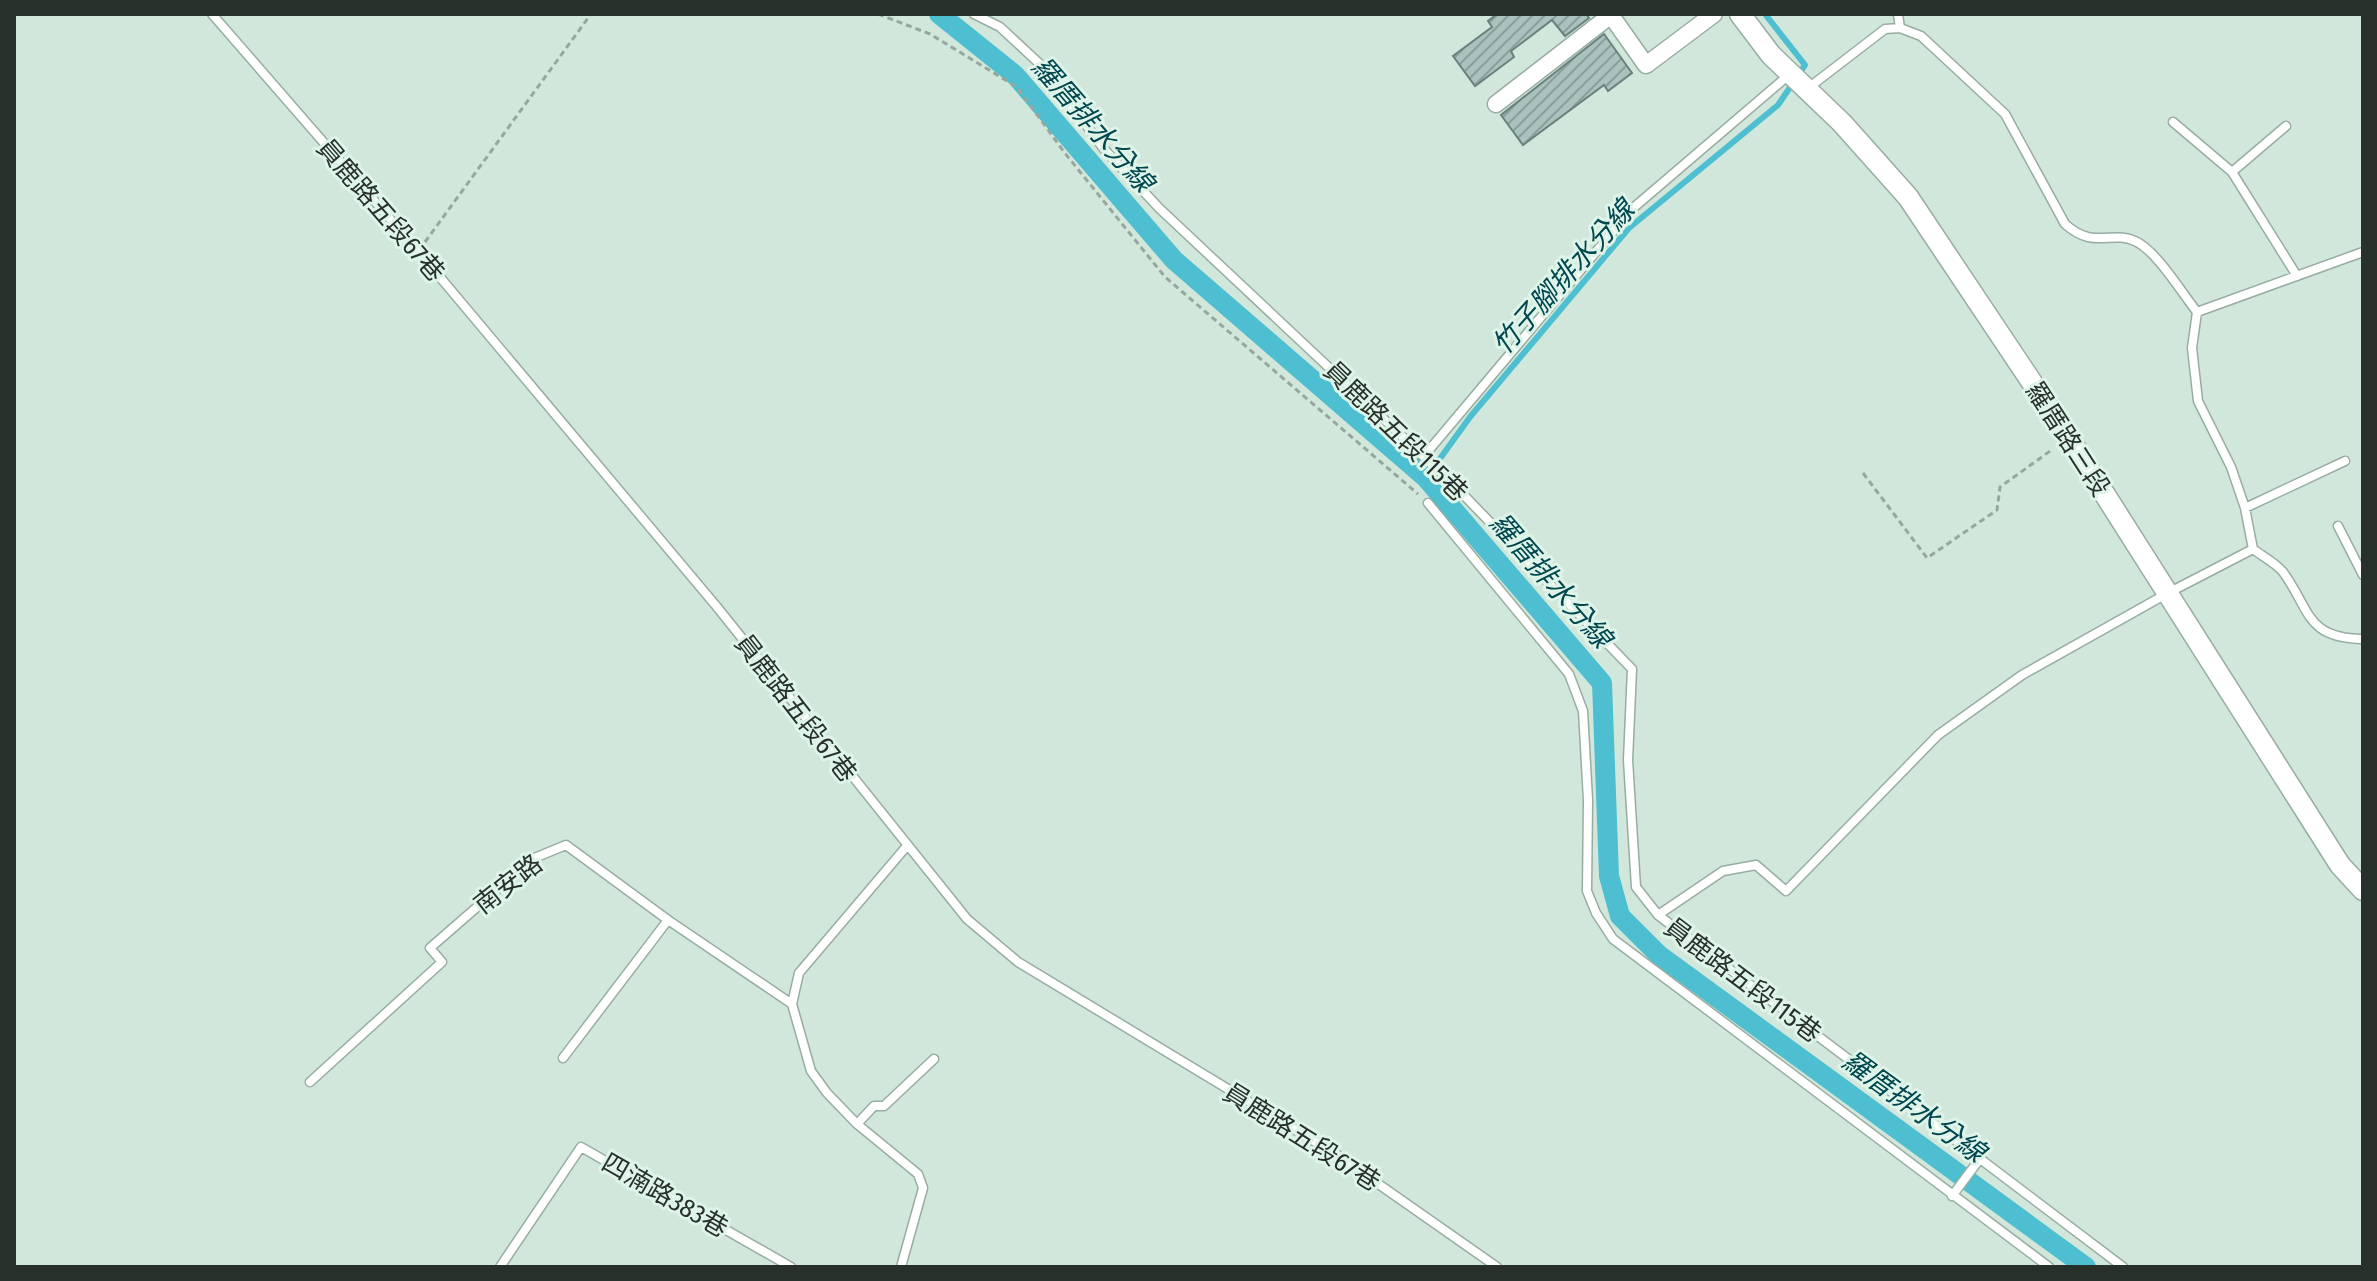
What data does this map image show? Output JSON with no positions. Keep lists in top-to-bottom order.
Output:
{
  "streets": {
    "street": ["羅厝路三段"],
    "lane": [
      "員鹿路五段67巷",
      "員鹿路五段115巷",
      "南安路",
      "四湳路383巷"
    ]
  },
  "water": ["羅厝排水分線", "竹子腳排水分線"]
}
